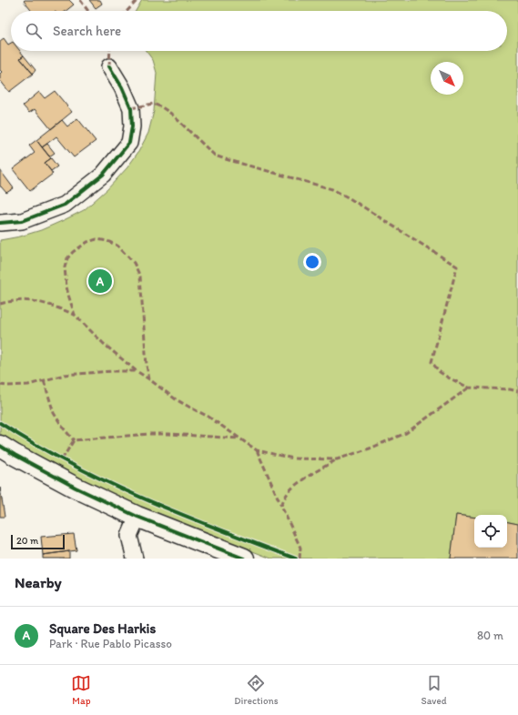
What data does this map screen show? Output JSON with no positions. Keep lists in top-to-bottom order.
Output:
{
  "scale_bar": "20 m",
  "north": "bottom right",
  "page": {
    "search": "Search here",
    "pins": "A",
    "scale": "20 m",
    "heading": "Nearby",
    "list": [
      {
        "mark": "A",
        "name": "Square Des Harkis",
        "note": "Park · Rue Pablo Picasso",
        "value": "80 m"
      }
    ],
    "nav": ["Map", "Directions", "Saved"]
  }
}
